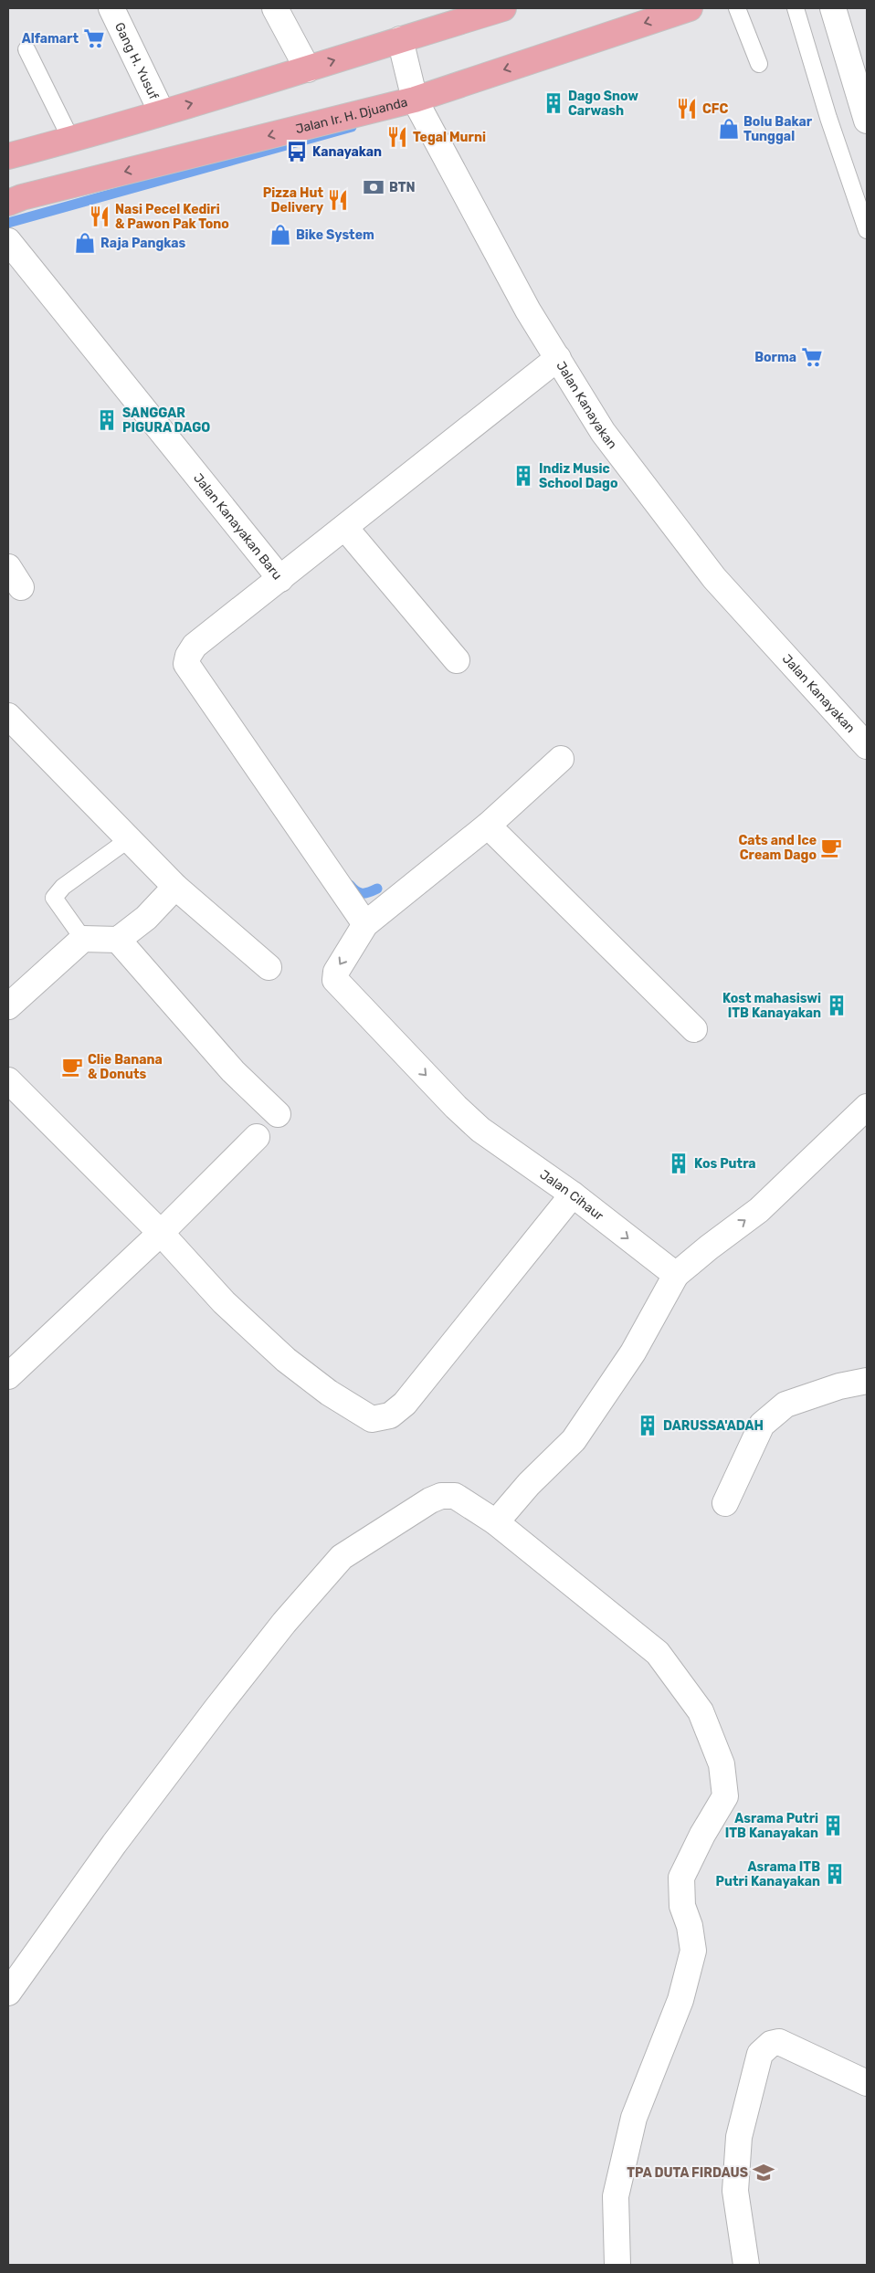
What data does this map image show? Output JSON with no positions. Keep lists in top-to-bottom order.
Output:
{
  "streets": {
    "main road": ["Jalan Ir. H. Djuanda"],
    "street": [
      "Gang H. Yusuf",
      "Jalan Kanayakan",
      "Jalan Kanayakan Baru",
      "Jalan Cihaur"
    ]
  },
  "crossings": [
    ["Jalan Ir. H. Djuanda", "Jalan Kanayakan"],
    ["Jalan Kanayakan", "Jalan Kanayakan Baru"]
  ],
  "places": {
    "supermarket": ["Alfamart", "Borma"],
    "building": [
      "Dago Snow Carwash",
      "SANGGAR PIGURA DAGO",
      "Indiz Music School Dago",
      "Kost mahasiswi ITB Kanayakan",
      "Kos Putra",
      "DARUSSA'ADAH",
      "Asrama Putri ITB Kanayakan",
      "Asrama ITB Putri Kanayakan"
    ],
    "restaurant": [
      "CFC",
      "Tegal Murni",
      "Pizza Hut Delivery",
      "Nasi Pecel Kediri & Pawon Pak Tono"
    ],
    "shop": ["Bolu Bakar Tunggal", "Bike System", "Raja Pangkas"],
    "bus stop": ["Kanayakan"],
    "bank": ["BTN"],
    "cafe": ["Cats and Ice Cream Dago", "Clie Banana & Donuts"],
    "school or university": ["TPA DUTA FIRDAUS"]
  }
}
